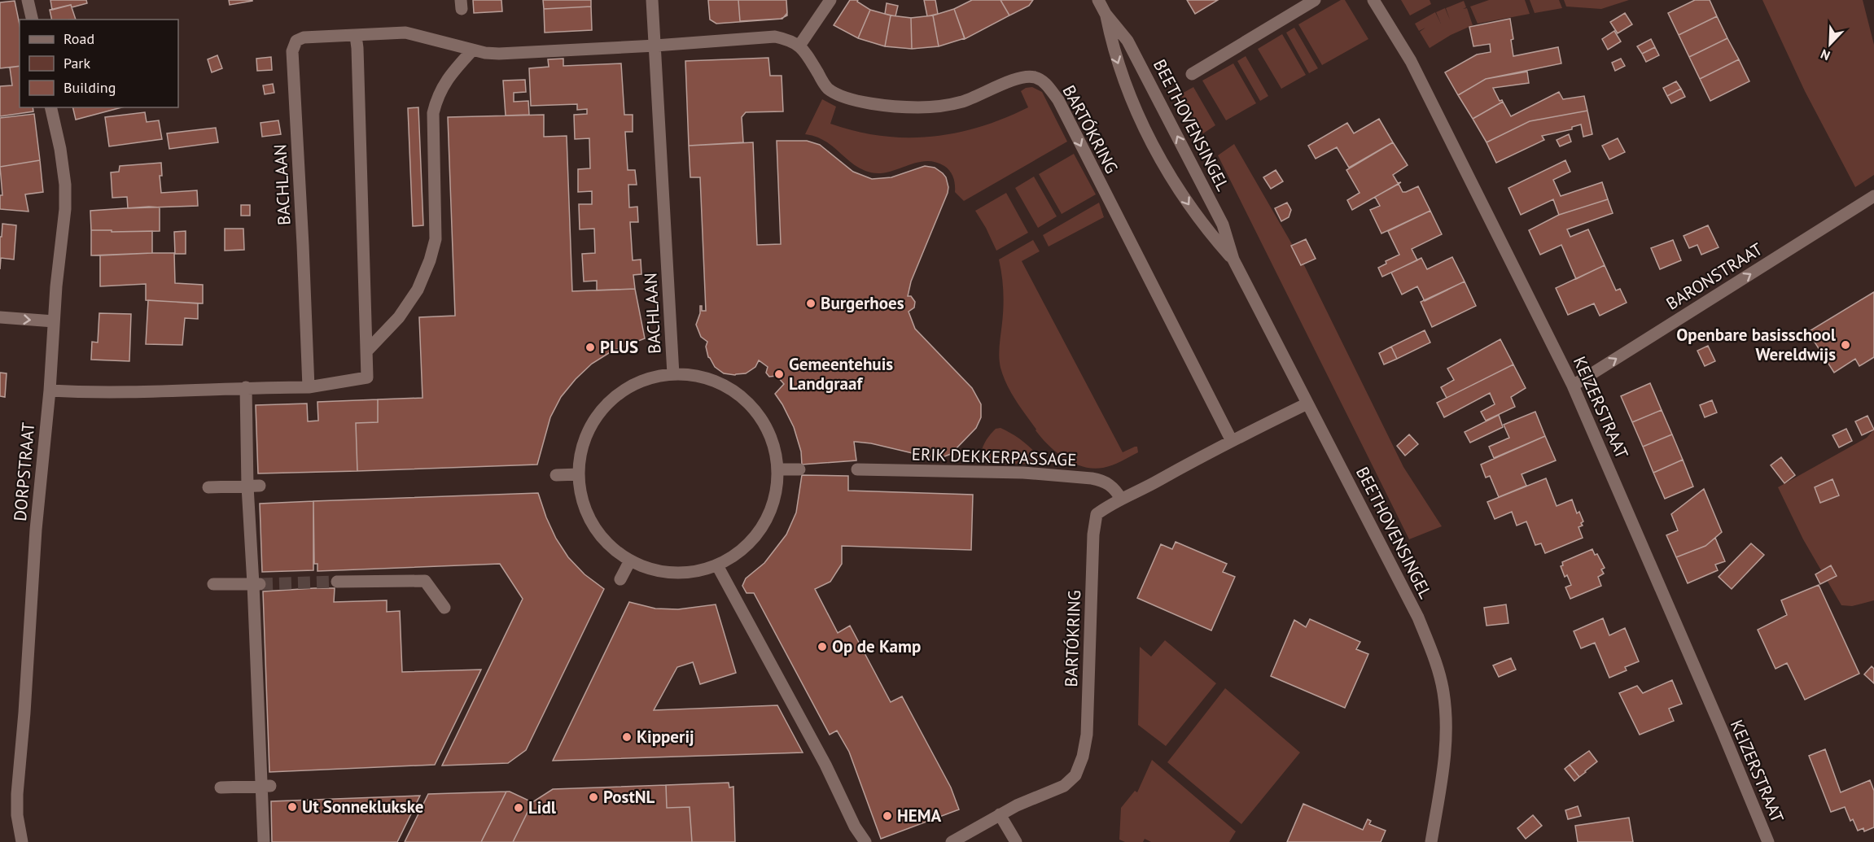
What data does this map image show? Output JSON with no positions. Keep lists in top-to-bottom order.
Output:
{
  "streets": {
    "street": [
      "BEETHOVENSINGEL",
      "BARTÓKRING",
      "BACHLAAN",
      "BARONSTRAAT",
      "KEIZERSTRAAT",
      "ERIK DEKKERPASSAGE",
      "DORPSTRAAT"
    ]
  },
  "crossings": [
    ["BEETHOVENSINGEL", "BARTÓKRING"],
    ["BARTÓKRING", "ERIK DEKKERPASSAGE"],
    ["BARONSTRAAT", "KEIZERSTRAAT"]
  ],
  "one_way": ["BARTÓKRING", "BARONSTRAAT"],
  "places": [
    "Burgerhoes",
    "Openbare basisschool Wereldwijs",
    "PLUS",
    "Gemeentehuis Landgraaf",
    "Op de Kamp",
    "Kipperij",
    "PostNL",
    "Ut Sonneklukske",
    "Lidl",
    "HEMA"
  ],
  "legend": ["Road", "Park", "Building"],
  "north": "bottom left"
}
